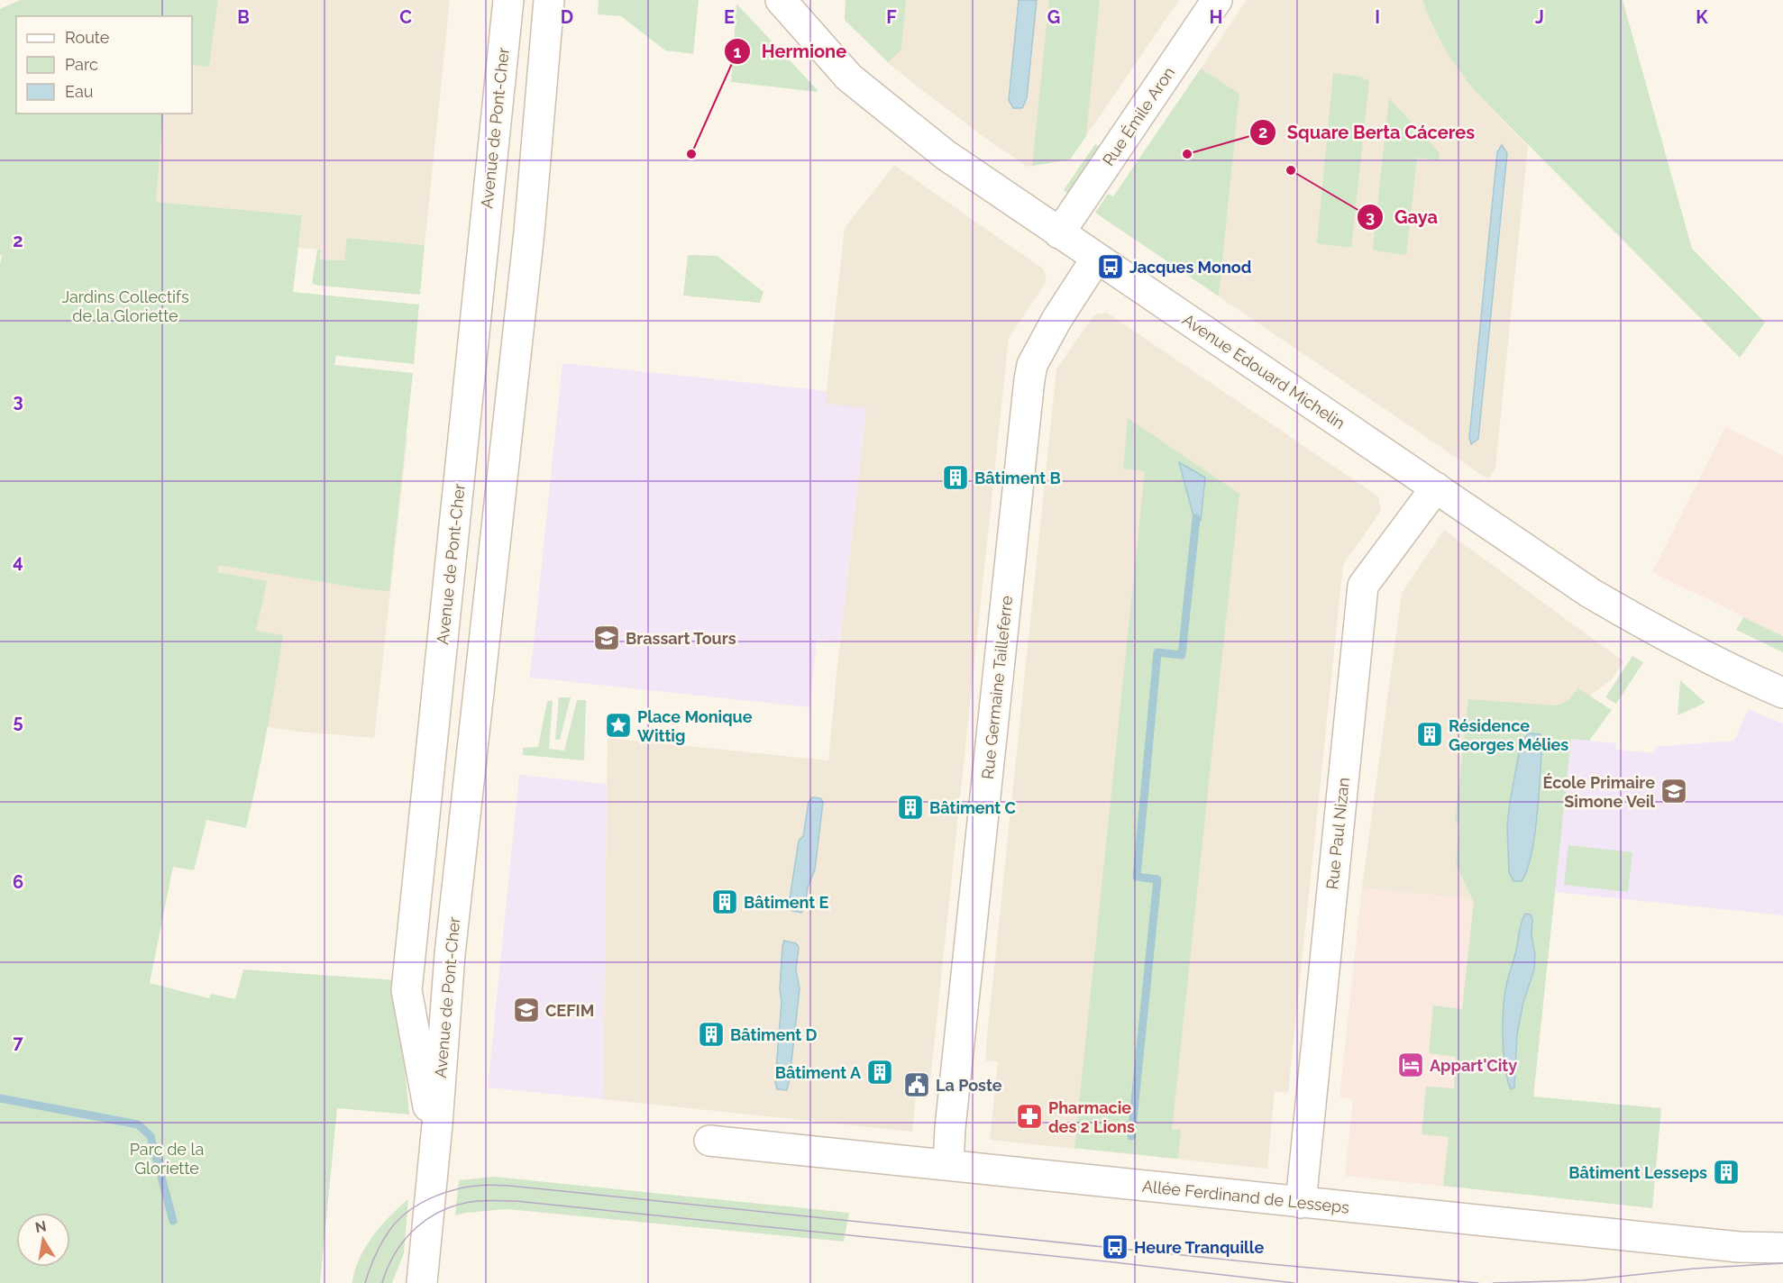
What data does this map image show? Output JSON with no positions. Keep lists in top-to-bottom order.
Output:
{
  "streets": {
    "street": [
      "Rue Émile Aron",
      "Avenue de Pont-Cher",
      "Avenue Edouard Michelin",
      "Rue Germaine Tailleferre",
      "Rue Paul Nizan",
      "Allée Ferdinand de Lesseps"
    ]
  },
  "crossings": [
    ["Rue Émile Aron", "Avenue Edouard Michelin"],
    ["Avenue Edouard Michelin", "Rue Germaine Tailleferre"],
    ["Avenue Edouard Michelin", "Rue Paul Nizan"],
    ["Rue Germaine Tailleferre", "Allée Ferdinand de Lesseps"],
    ["Rue Paul Nizan", "Allée Ferdinand de Lesseps"]
  ],
  "parks": ["Jardins Collectifs de la Gloriette", "Parc de la Gloriette"],
  "places": {
    "other": ["Hermione", "Square Berta Cáceres", "Gaya"],
    "bus stop": ["Jacques Monod", "Heure Tranquille"],
    "building": [
      "Bâtiment B",
      "Résidence Georges Mélies",
      "Bâtiment C",
      "Bâtiment E",
      "Bâtiment D",
      "Bâtiment A",
      "Bâtiment Lesseps"
    ],
    "school or university": ["Brassart Tours", "École Primaire Simone Veil", "CEFIM"],
    "place": ["Place Monique Wittig"],
    "hotel": ["Appart'City"],
    "public building": ["La Poste"],
    "pharmacy": ["Pharmacie des 2 Lions"]
  },
  "legend": ["Route", "Parc", "Eau"],
  "north": "top",
  "grid": {
    "columns": [
      "B",
      "C",
      "D",
      "E",
      "F",
      "G",
      "H",
      "I",
      "J",
      "K"
    ],
    "rows": [
      "2",
      "3",
      "4",
      "5",
      "6",
      "7"
    ]
  }
}
